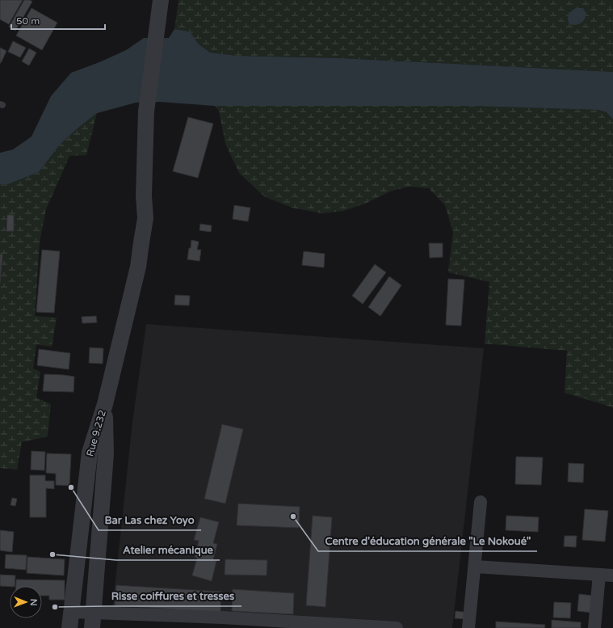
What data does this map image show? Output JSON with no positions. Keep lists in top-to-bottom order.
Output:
{
  "streets": {
    "street": ["Rue 9.232"]
  },
  "places": [
    "Bar Las chez Yoyo",
    "Centre d'éducation générale \"Le Nokoué\"",
    "Atelier mécanique",
    "Risse coiffures et tresses"
  ],
  "scale_bar": "50 m",
  "north": "right"
}
